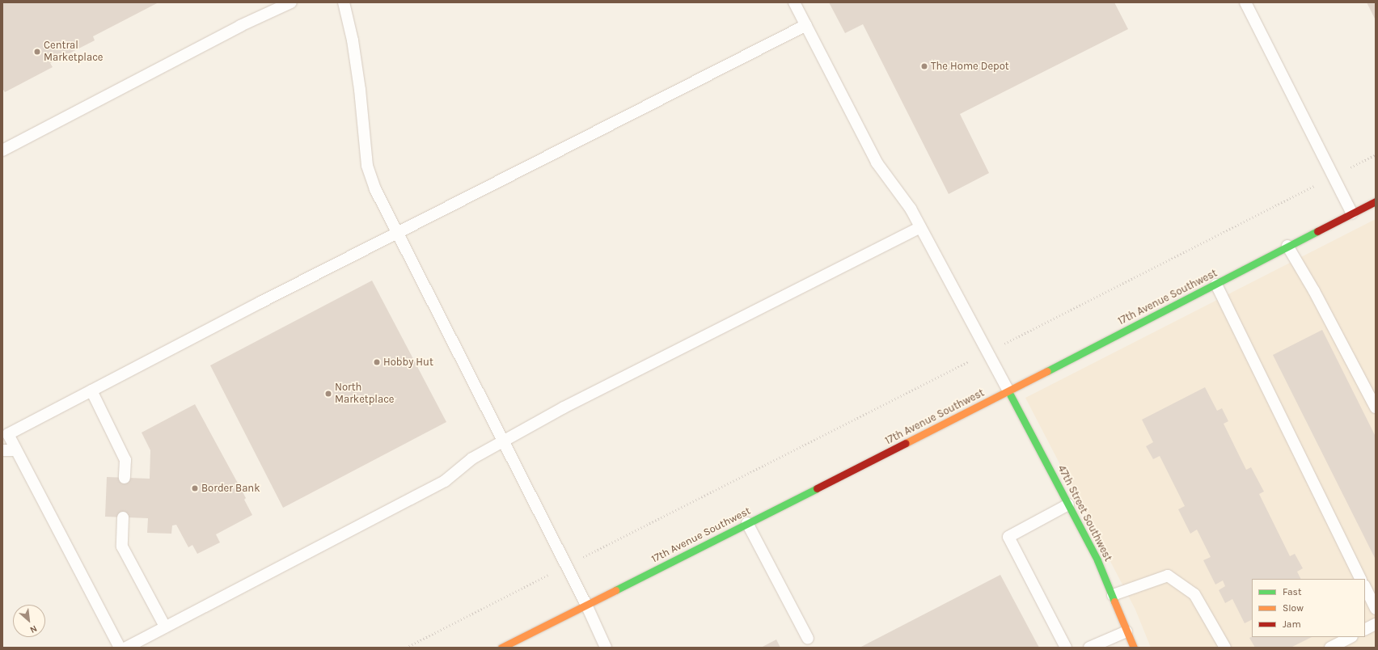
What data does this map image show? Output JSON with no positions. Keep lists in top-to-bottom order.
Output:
{
  "streets": {
    "street": ["17th Avenue Southwest", "47th Street Southwest"]
  },
  "crossings": [
    ["17th Avenue Southwest", "47th Street Southwest"]
  ],
  "places": [
    "Central Marketplace",
    "The Home Depot",
    "Hobby Hut",
    "North Marketplace",
    "Border Bank"
  ],
  "legend": ["Fast", "Slow", "Jam"],
  "north": "bottom right"
}
